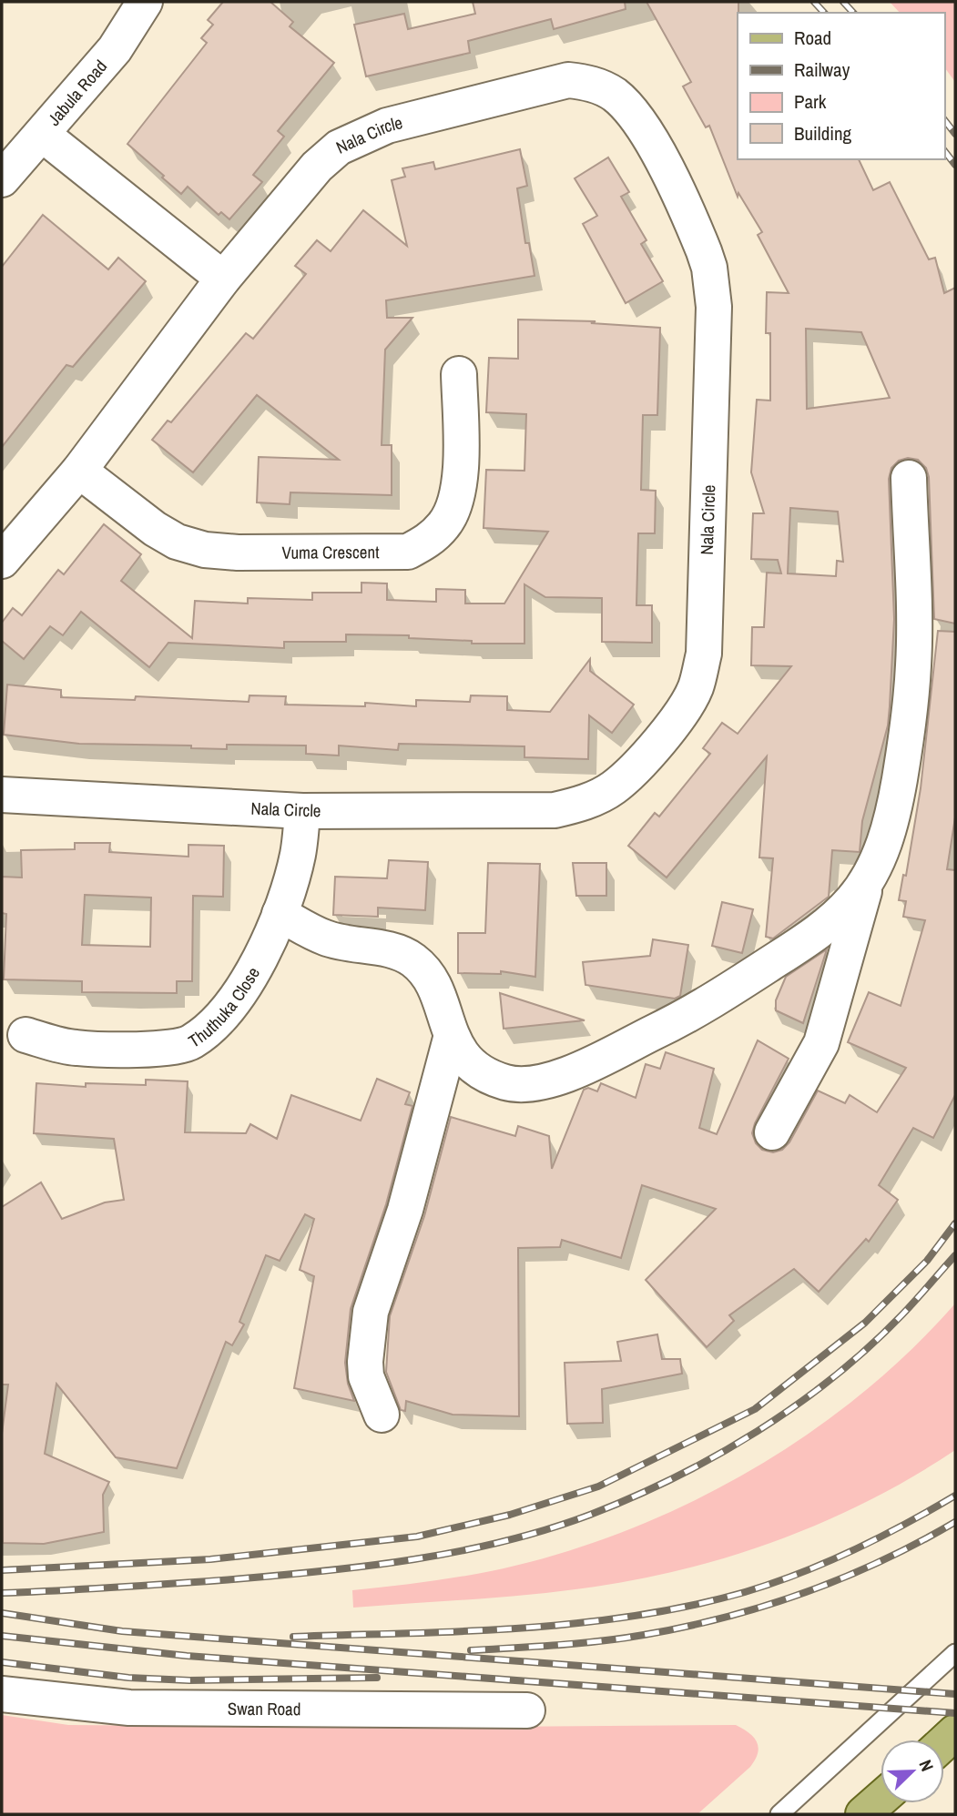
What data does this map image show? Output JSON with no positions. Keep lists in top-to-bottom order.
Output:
{
  "streets": {
    "street": [
      "Jabula Road",
      "Nala Circle",
      "Vuma Crescent",
      "Thuthuka Close",
      "Swan Road"
    ]
  },
  "crossings": [
    ["Nala Circle", "Vuma Crescent"],
    ["Nala Circle", "Thuthuka Close"]
  ],
  "legend": [
    "Road",
    "Railway",
    "Park",
    "Building"
  ],
  "north": "top right"
}
